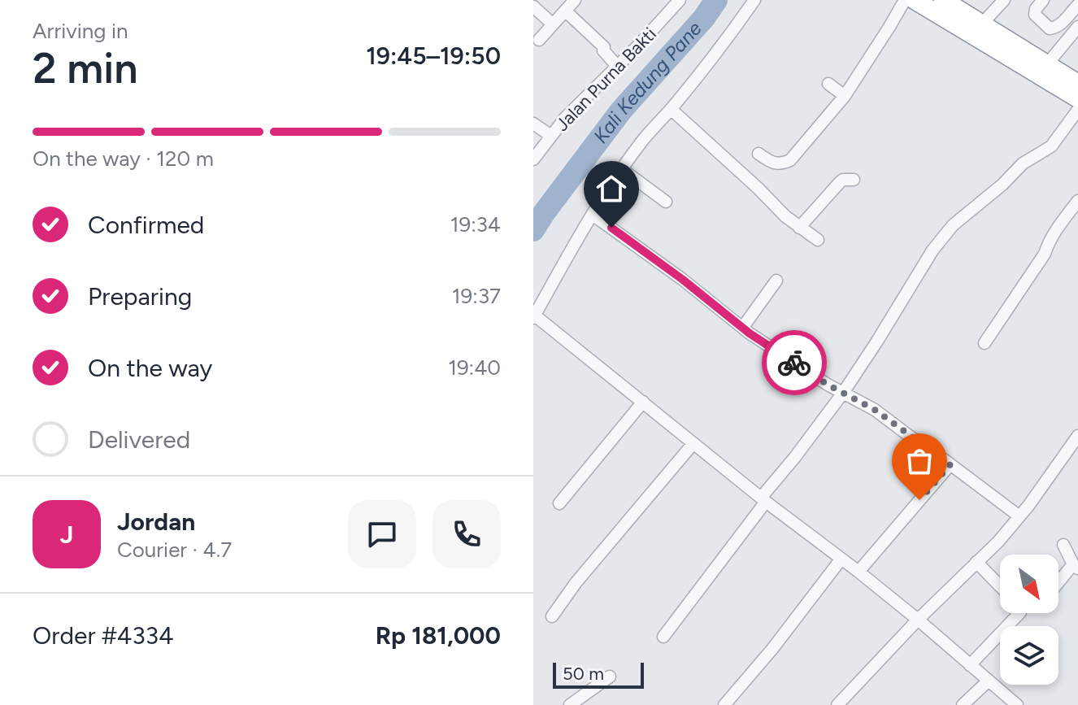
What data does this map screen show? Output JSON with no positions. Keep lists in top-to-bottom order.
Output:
{
  "streets": {
    "street": ["Jalan Purna Bakti"]
  },
  "water": ["Kali Kedung Pane"],
  "scale_bar": "50 m",
  "north": "bottom right",
  "page": {
    "heading": ["2 min", "Arriving in", "19:45–19:50"],
    "panel": [
      "Jordan",
      "Courier · 4.7",
      "Order #4334",
      "Rp 181,000"
    ],
    "bar": "On the way · 120 m",
    "list": [
      ["Confirmed", "19:34"],
      ["Preparing", "19:37"],
      ["On the way", "19:40"],
      "Delivered"
    ],
    "round": "J",
    "scale": "50 m"
  }
}
